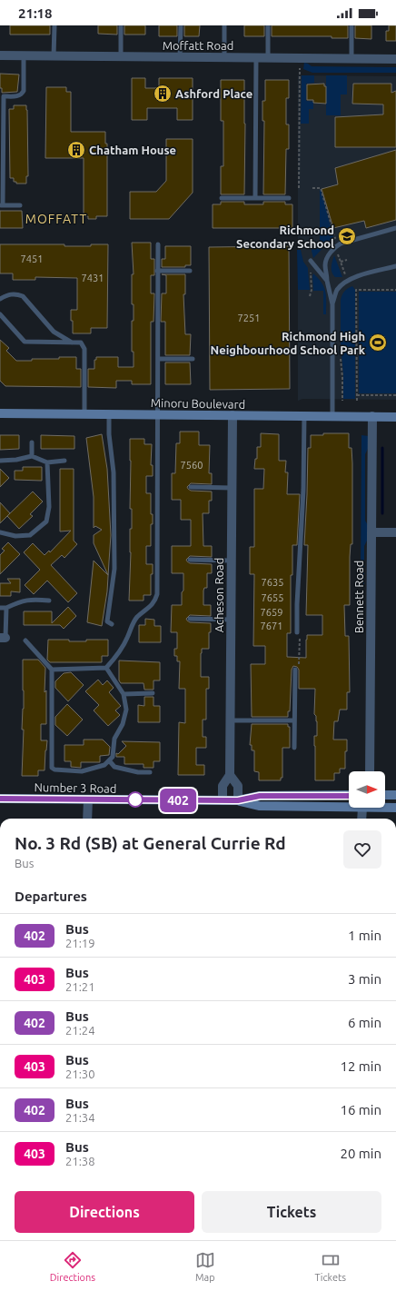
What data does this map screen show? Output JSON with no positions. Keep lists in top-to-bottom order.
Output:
{
  "streets": {
    "main road": ["Minoru Boulevard", "Number 3 Road"],
    "street": ["Moffatt Road", "Acheson Road", "Bennett Road"]
  },
  "crossings": [
    ["Minoru Boulevard", "Acheson Road"],
    ["Minoru Boulevard", "Bennett Road"],
    ["Acheson Road", "Number 3 Road"]
  ],
  "districts": ["MOFFATT"],
  "places": {
    "building": ["Ashford Place", "Chatham House"],
    "school or university": ["Richmond Secondary School"],
    "sports": ["Richmond High Neighbourhood School Park"]
  },
  "lines": ["bus line 402"],
  "house_numbers": [
    "7451",
    "7431",
    "7251",
    "7560",
    "7635",
    "7655",
    "7659",
    "7671"
  ],
  "north": "right",
  "page": {
    "status": "21:18",
    "on_map": "402",
    "heading": [
      ["No. 3 Rd (SB) at General Currie Rd", "Bus"],
      "Departures"
    ],
    "list": [
      {
        "mark": "402",
        "name": "Bus",
        "note": "21:19",
        "value": "1 min"
      },
      {
        "mark": "403",
        "name": "Bus",
        "note": "21:21",
        "value": "3 min"
      },
      {
        "mark": "402",
        "name": "Bus",
        "note": "21:24",
        "value": "6 min"
      },
      {
        "mark": "403",
        "name": "Bus",
        "note": "21:30",
        "value": "12 min"
      },
      {
        "mark": "402",
        "name": "Bus",
        "note": "21:34",
        "value": "16 min"
      },
      {
        "mark": "403",
        "name": "Bus",
        "note": "21:38",
        "value": "20 min"
      }
    ],
    "buttons": ["Directions", "Tickets"],
    "tabs": ["Directions", "Map", "Tickets"]
  }
}
